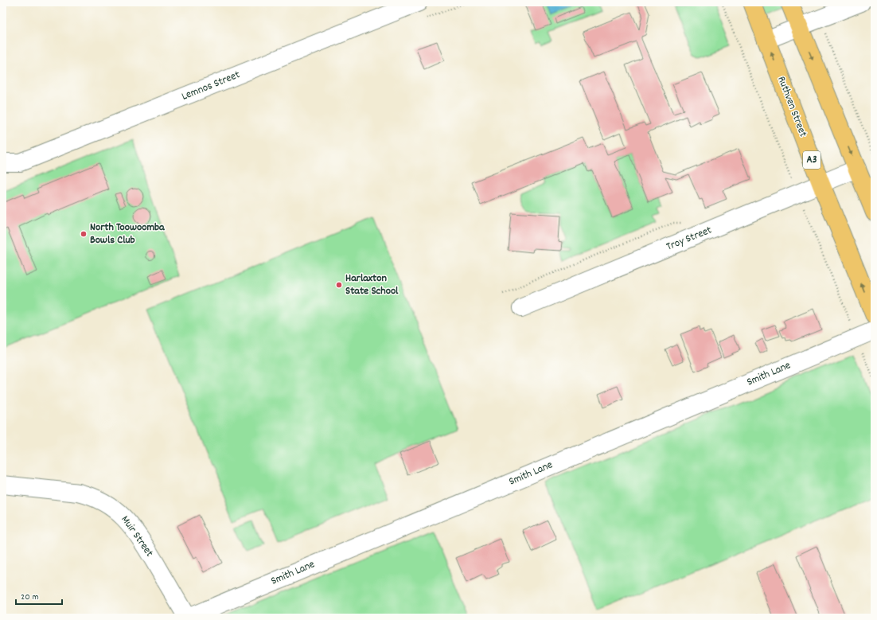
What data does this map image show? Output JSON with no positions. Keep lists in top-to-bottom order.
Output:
{
  "streets": {
    "highway": ["Ruthven Street", "A3"],
    "street": [
      "Lemnos Street",
      "Troy Street",
      "Smith Lane",
      "Muir Street"
    ]
  },
  "crossings": [
    ["Ruthven Street", "Troy Street"],
    ["Smith Lane", "Muir Street"]
  ],
  "places": ["North Toowoomba Bowls Club", "Harlaxton State School"],
  "scale_bar": "20 m"
}
